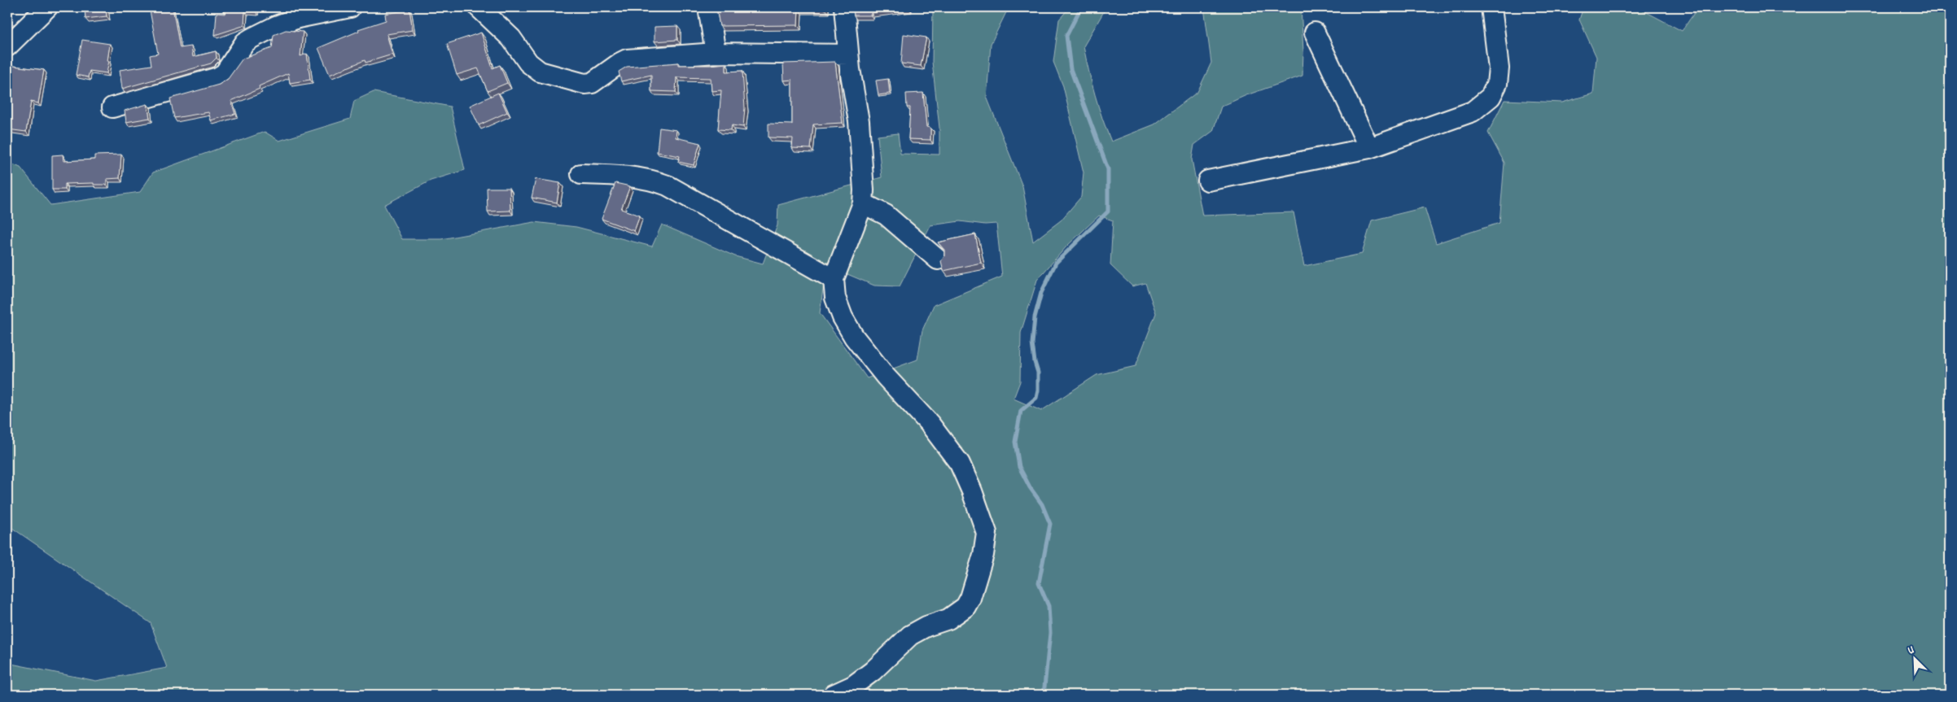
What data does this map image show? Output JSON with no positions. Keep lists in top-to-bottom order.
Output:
{
  "north": "top left"
}
